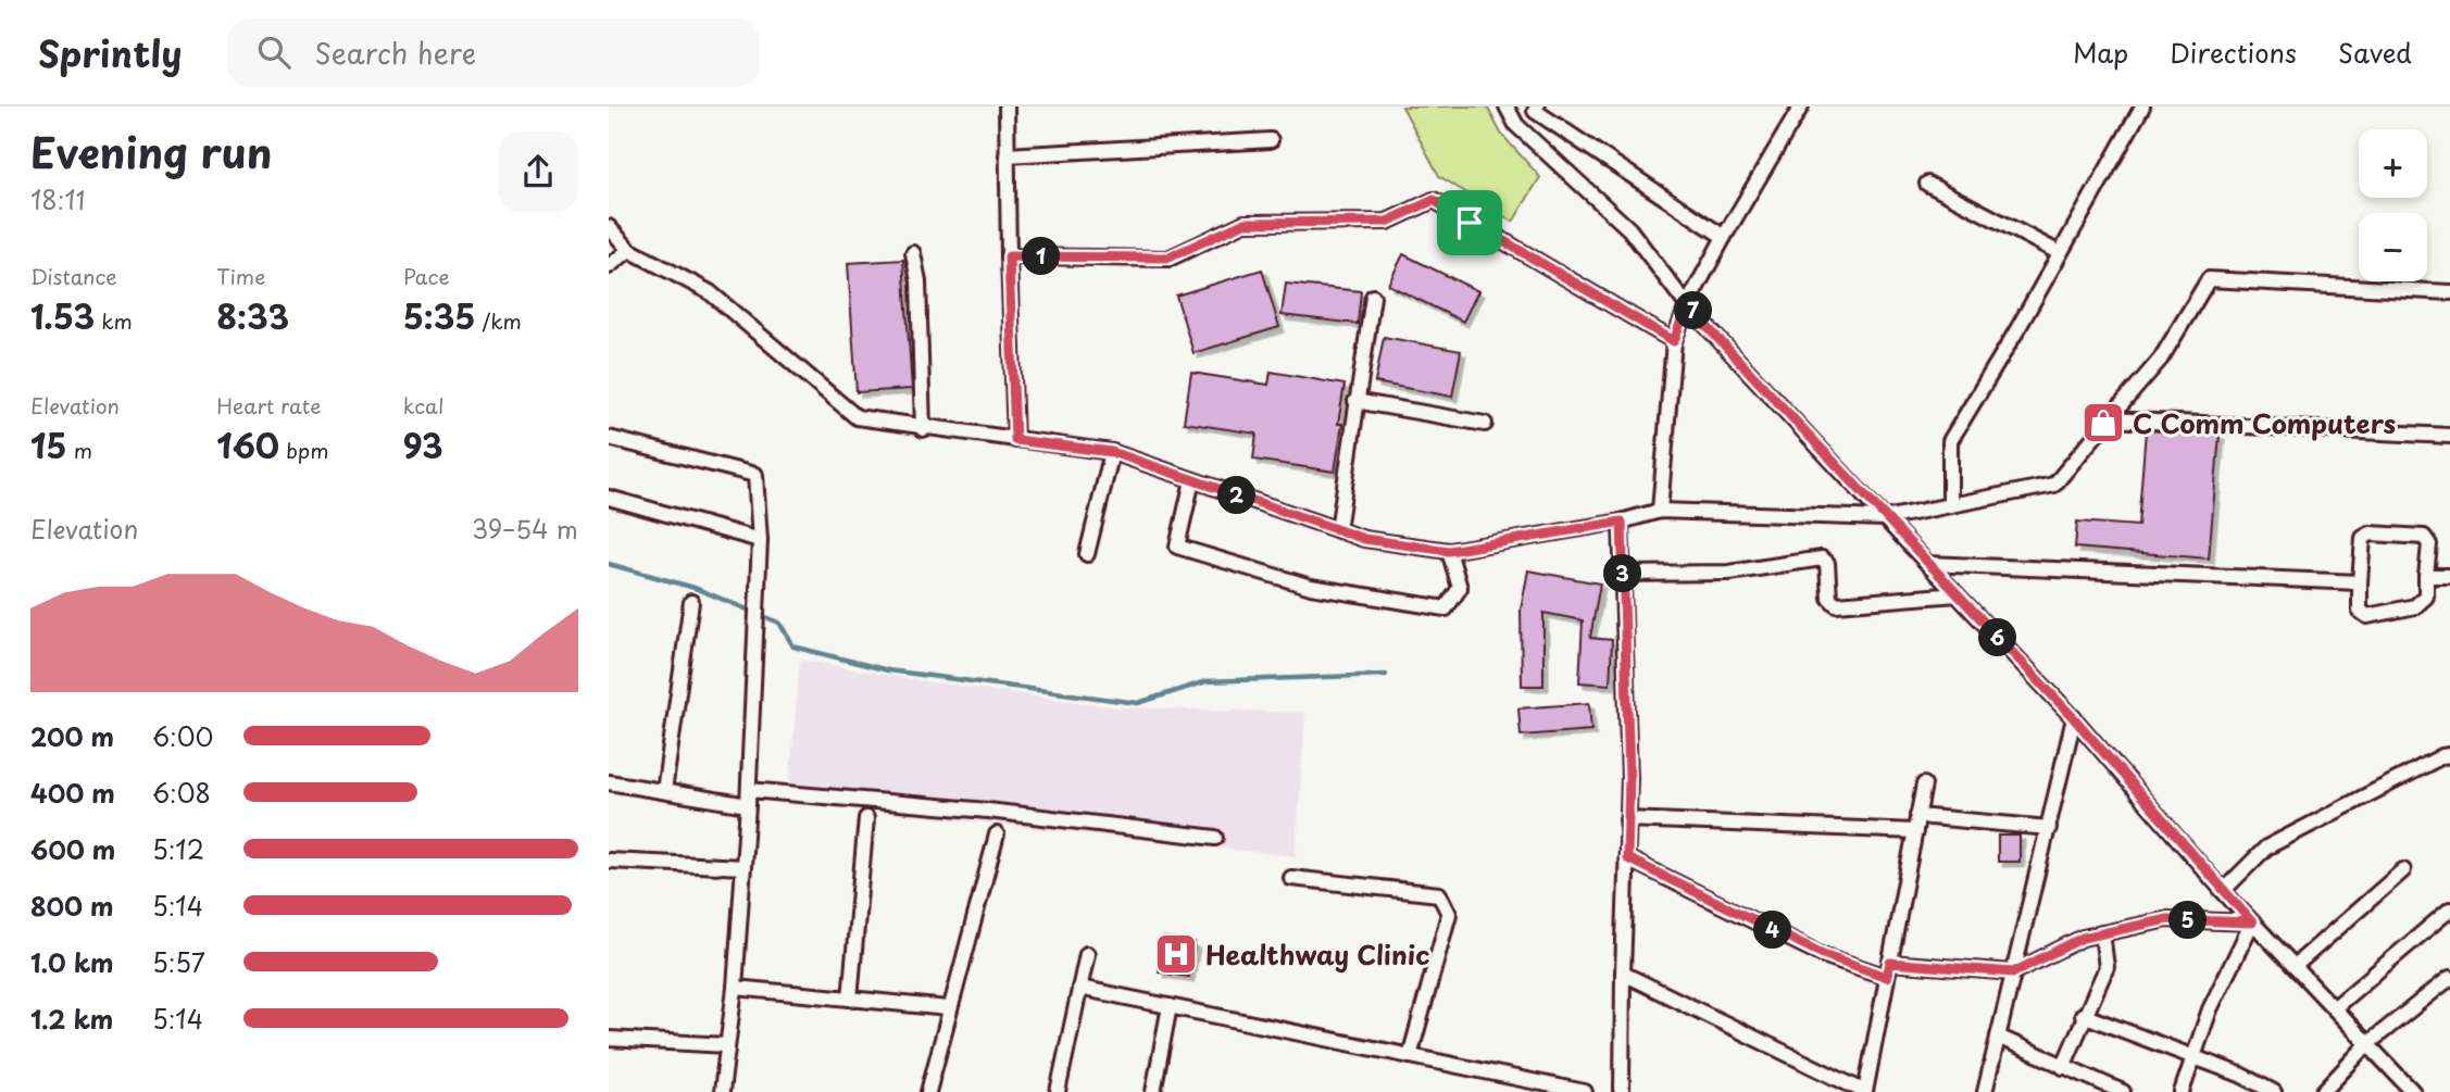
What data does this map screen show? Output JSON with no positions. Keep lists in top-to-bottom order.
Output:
{
  "places": {
    "shop": ["C Comm Computers"],
    "hospital": ["Healthway Clinic"]
  },
  "page": {
    "header": "Sprintly",
    "search": "Search here",
    "nav": ["Map", "Directions", "Saved"],
    "heading": ["Evening run", "18:11"],
    "map_buttons": ["+", "−"],
    "stats": [
      ["Distance", "1.53 km"],
      ["Time", "8:33"],
      ["Pace", "5:35 /km"],
      ["Elevation", "15 m"],
      ["Heart rate", "160 bpm"],
      ["kcal", "93"]
    ],
    "pins": [
      "1",
      "7",
      "2",
      "3",
      "6",
      "5",
      "4"
    ],
    "chart": ["Elevation", "39–54 m"],
    "list": [
      {
        "name": "200 m",
        "note": "6:00"
      },
      {
        "name": "400 m",
        "note": "6:08"
      },
      {
        "name": "600 m",
        "note": "5:12"
      },
      {
        "name": "800 m",
        "note": "5:14"
      },
      {
        "name": "1.0 km",
        "note": "5:57"
      },
      {
        "name": "1.2 km",
        "note": "5:14"
      }
    ]
  }
}
